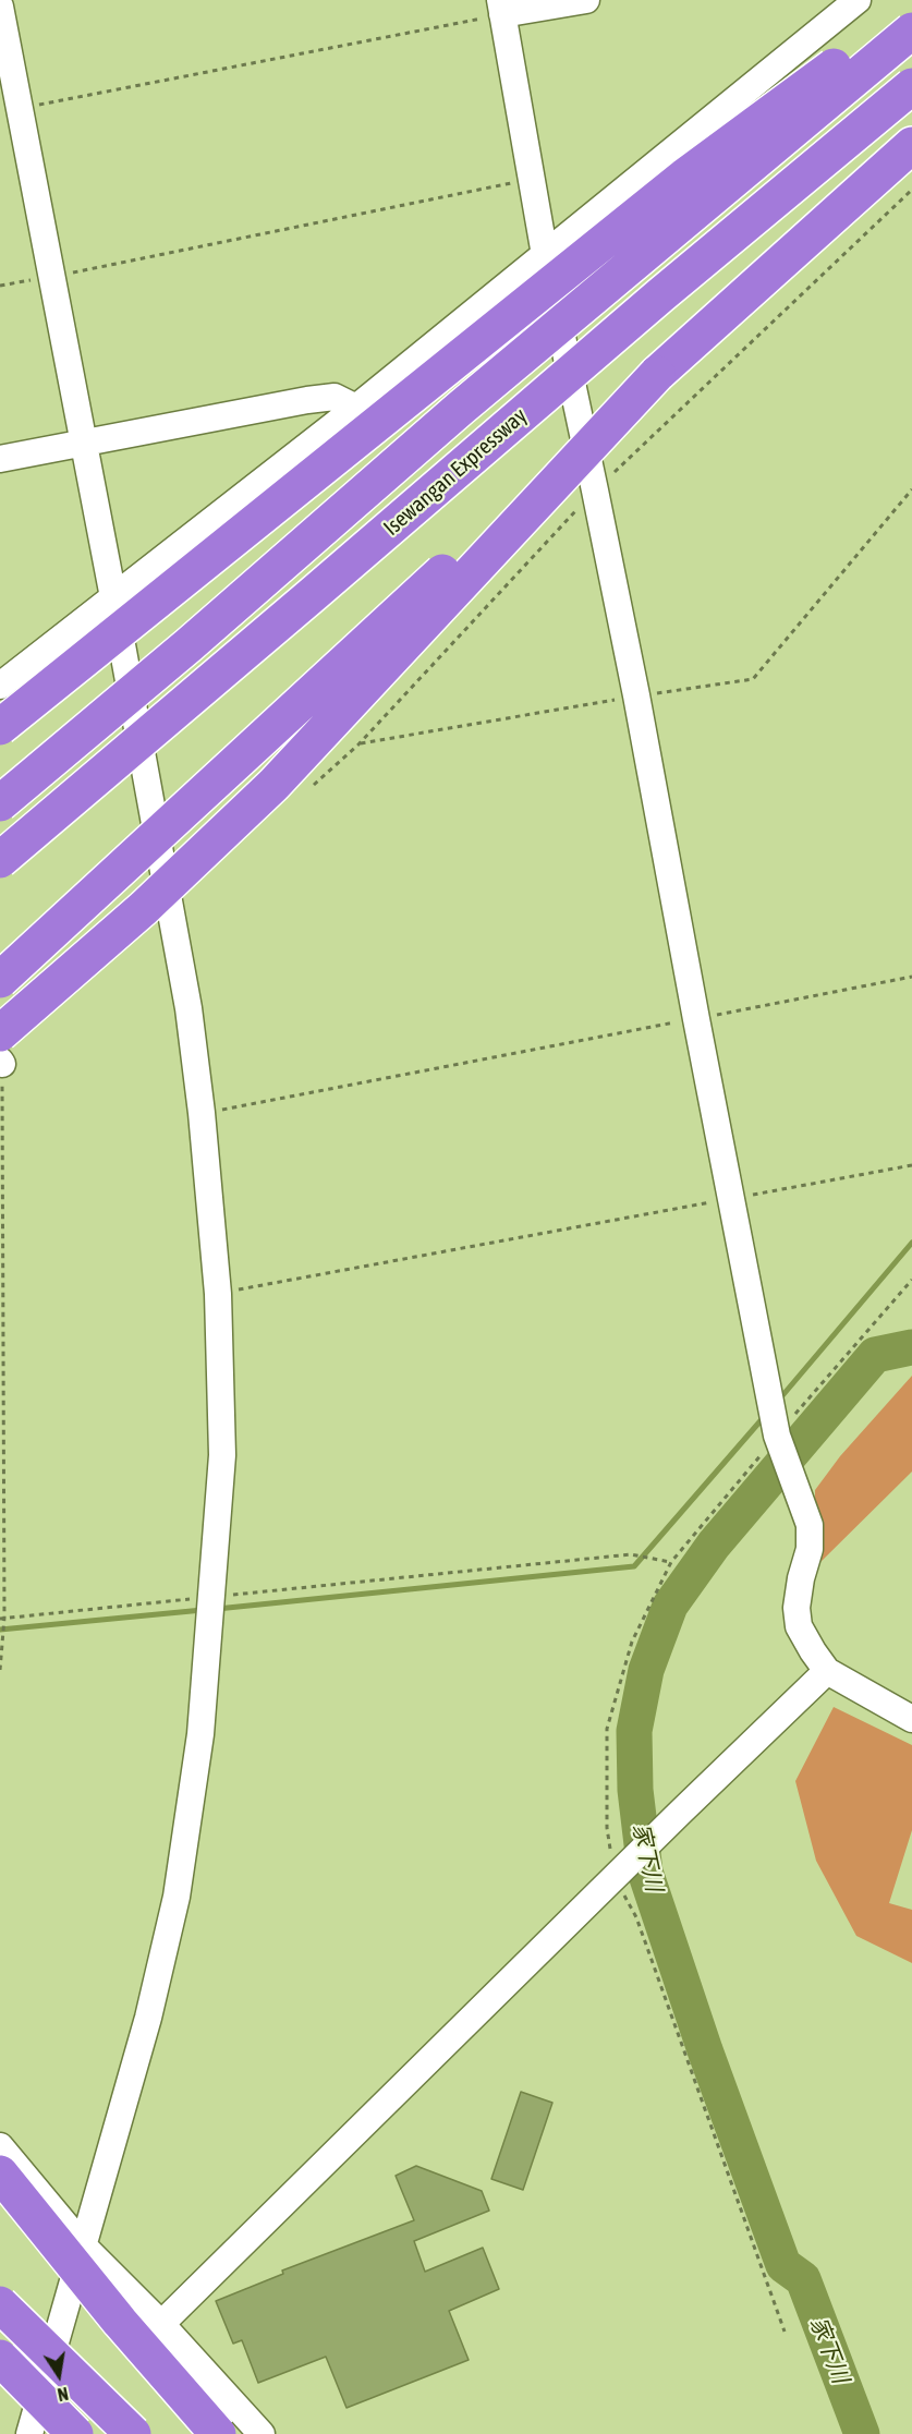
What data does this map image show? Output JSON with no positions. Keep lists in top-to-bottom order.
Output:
{
  "streets": {
    "highway": ["Isewangan Expressway"]
  },
  "water": ["家下川"],
  "north": "bottom"
}
